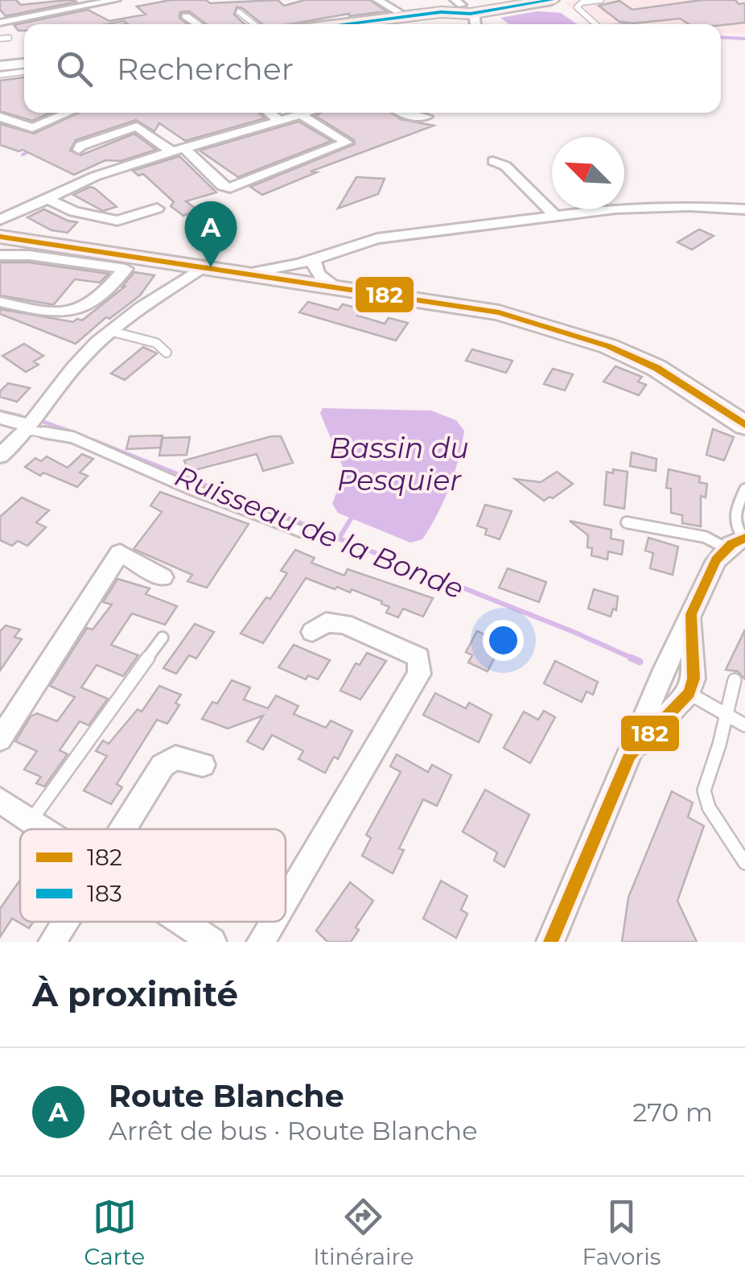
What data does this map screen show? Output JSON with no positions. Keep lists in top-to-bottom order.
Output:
{
  "water": ["Bassin du Pesquier", "Ruisseau de la Bonde"],
  "lines": ["transit line 183", "transit line 182"],
  "legend": ["182", "183"],
  "north": "top left",
  "page": {
    "search": "Rechercher",
    "pins": "A",
    "heading": "À proximité",
    "list": [
      {
        "mark": "A",
        "name": "Route Blanche",
        "note": "Arrêt de bus · Route Blanche",
        "value": "270 m"
      }
    ],
    "nav": ["Carte", "Itinéraire", "Favoris"]
  }
}
